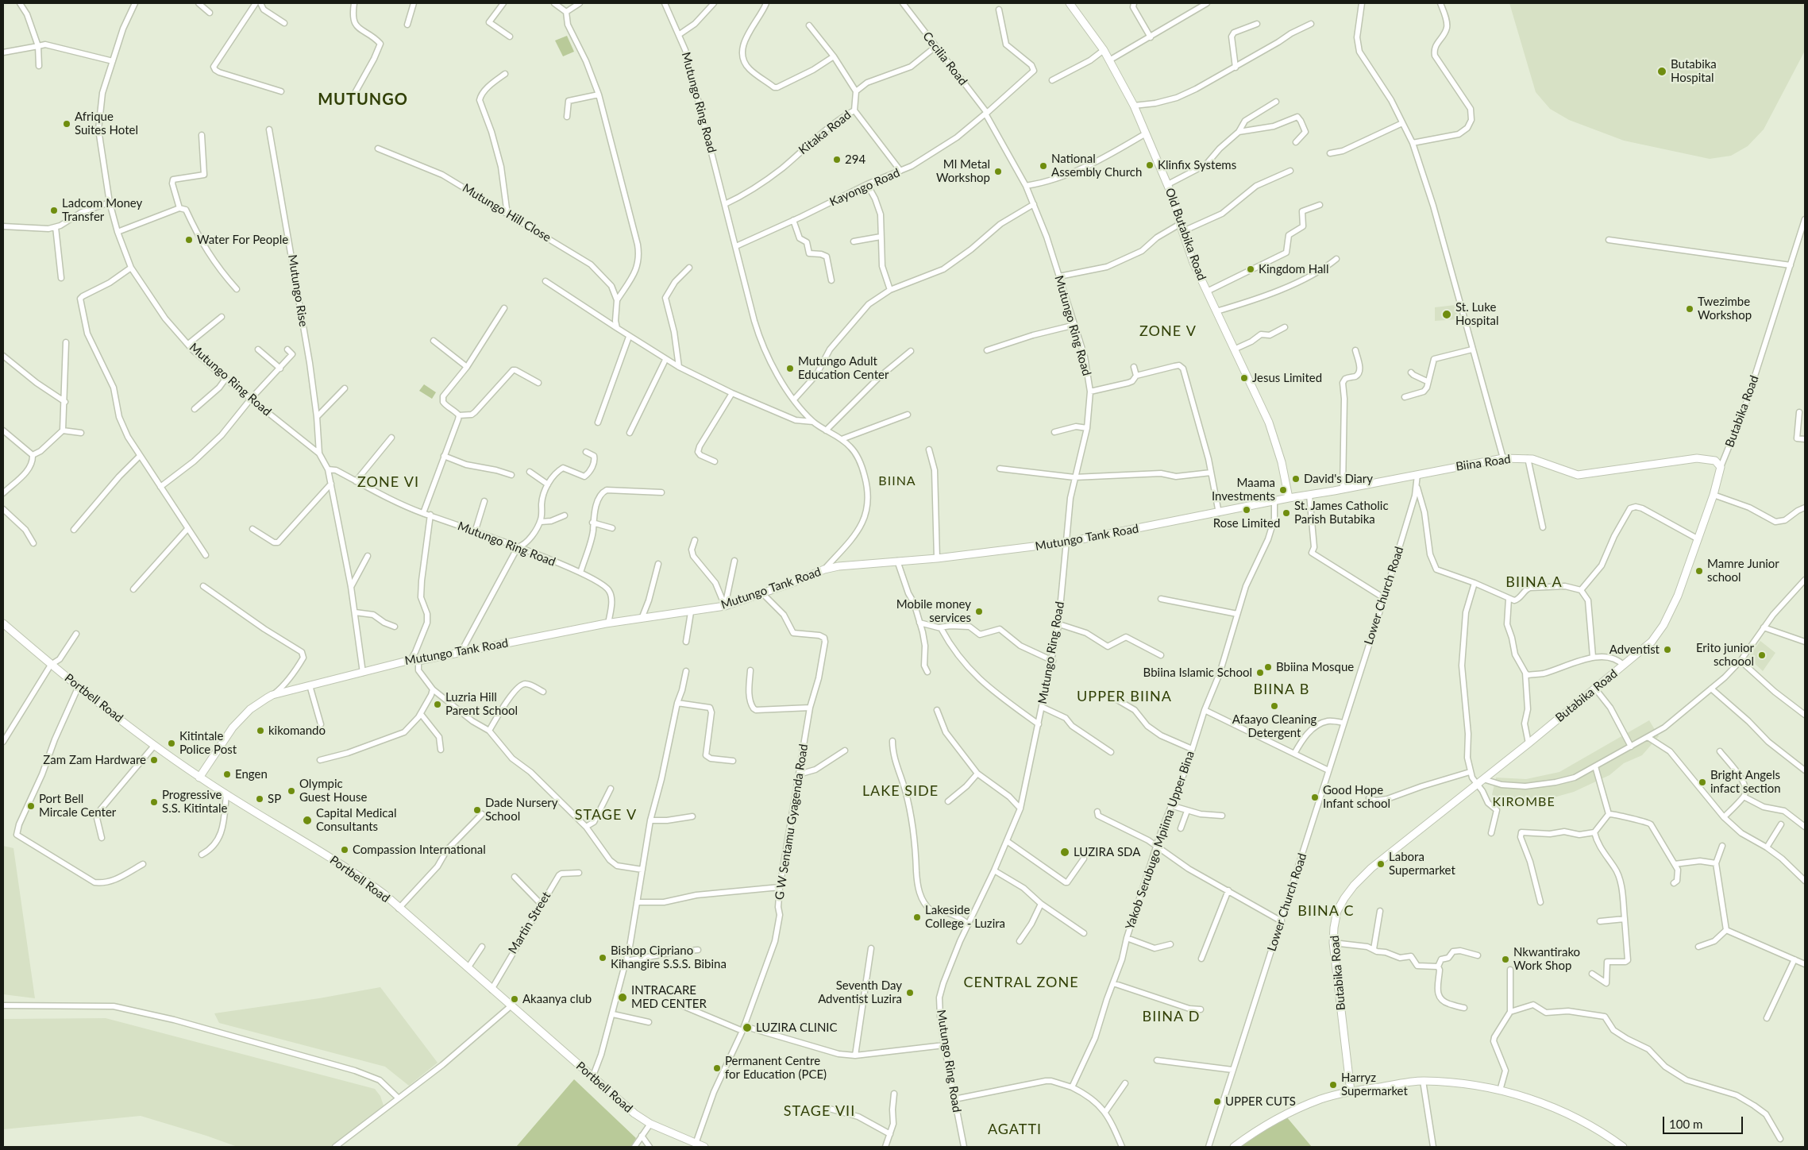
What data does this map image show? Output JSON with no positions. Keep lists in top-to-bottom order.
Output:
{
  "streets": {
    "main road": [
      "Old Butabika Road",
      "Butabika Road",
      "Biina Road",
      "Mutungo Tank Road",
      "Portbell Road"
    ],
    "street": [
      "Cecilia Road",
      "Mutungo Ring Road",
      "Kitaka Road",
      "Kayongo Road",
      "Mutungo Hill Close",
      "Mutungo Rise",
      "Lower Church Road",
      "G W Sentamu Gyagenda Road",
      "Yakob Serubugo Mpiima Upper Bina",
      "Martin Street"
    ]
  },
  "crossings": [
    ["Cecilia Road", "Mutungo Ring Road"],
    ["Cecilia Road", "Kayongo Road"],
    ["Mutungo Ring Road", "Kitaka Road"],
    ["Mutungo Ring Road", "Kayongo Road"],
    ["Mutungo Ring Road", "Mutungo Rise"],
    ["Mutungo Ring Road", "Mutungo Tank Road"],
    ["Old Butabika Road", "Biina Road"],
    ["Old Butabika Road", "Mutungo Tank Road"],
    ["Butabika Road", "Biina Road"],
    ["Biina Road", "Mutungo Tank Road"],
    ["Biina Road", "Lower Church Road"],
    ["Mutungo Tank Road", "Portbell Road"],
    ["Mutungo Tank Road", "G W Sentamu Gyagenda Road"],
    ["Mutungo Tank Road", "Yakob Serubugo Mpiima Upper Bina"],
    ["Portbell Road", "G W Sentamu Gyagenda Road"],
    ["Portbell Road", "Martin Street"]
  ],
  "districts": [
    "MUTUNGO",
    "ZONE V",
    "BIINA",
    "ZONE VI",
    "BIINA A",
    "BIINA B",
    "UPPER BIINA",
    "LAKE SIDE",
    "KIROMBE",
    "STAGE V",
    "BIINA C",
    "CENTRAL ZONE",
    "BIINA D",
    "STAGE VII",
    "AGATTI"
  ],
  "places": [
    "Butabika Hospital",
    "Afrique Suites Hotel",
    "294",
    "Klinfix Systems",
    "National Assembly Church",
    "Ml Metal Workshop",
    "Ladcom Money Transfer",
    "Water For People",
    "Kingdom Hall",
    "Twezimbe Workshop",
    "St. Luke Hospital",
    "Mutungo Adult Education Center",
    "Jesus Limited",
    "David's Diary",
    "Maama Investments",
    "Rose Limited",
    "St. James Catholic Parish Butabika",
    "Mamre Junior school",
    "Mobile money services",
    "Adventist",
    "Erito junior schoool",
    "Bbiina Mosque",
    "Bbiina Islamic School",
    "Luzria Hill Parent School",
    "Afaayo Cleaning Detergent",
    "kikomando",
    "Kitintale Police Post",
    "Zam Zam Hardware",
    "Engen",
    "Bright Angels infact section",
    "Olympic Guest House",
    "Good Hope Infant school",
    "SP",
    "Progressive S.S. Kitintale",
    "Port Bell Mircale Center",
    "Dade Nursery School",
    "Capital Medical Consultants",
    "Compassion International",
    "LUZIRA SDA",
    "Labora Supermarket",
    "Lakeside College - Luzira",
    "Bishop Cipriano Kihangire S.S.S. Bibina",
    "Nkwantirako Work Shop",
    "Seventh Day Adventist Luzira",
    "INTRACARE MED CENTER",
    "Akaanya club",
    "LUZIRA CLINIC",
    "Permanent Centre for Education (PCE)",
    "Harryz Supermarket",
    "UPPER CUTS"
  ],
  "scale_bar": "100 m"
}
